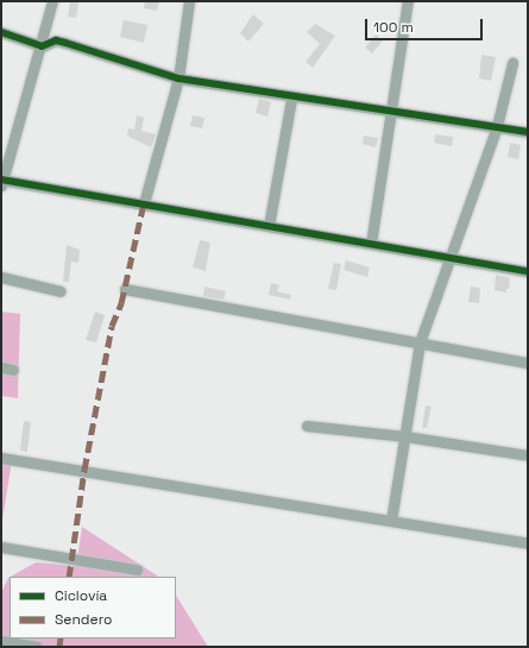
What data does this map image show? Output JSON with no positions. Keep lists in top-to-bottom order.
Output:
{
  "legend": ["Ciclovía", "Sendero"],
  "scale_bar": "100 m"
}
